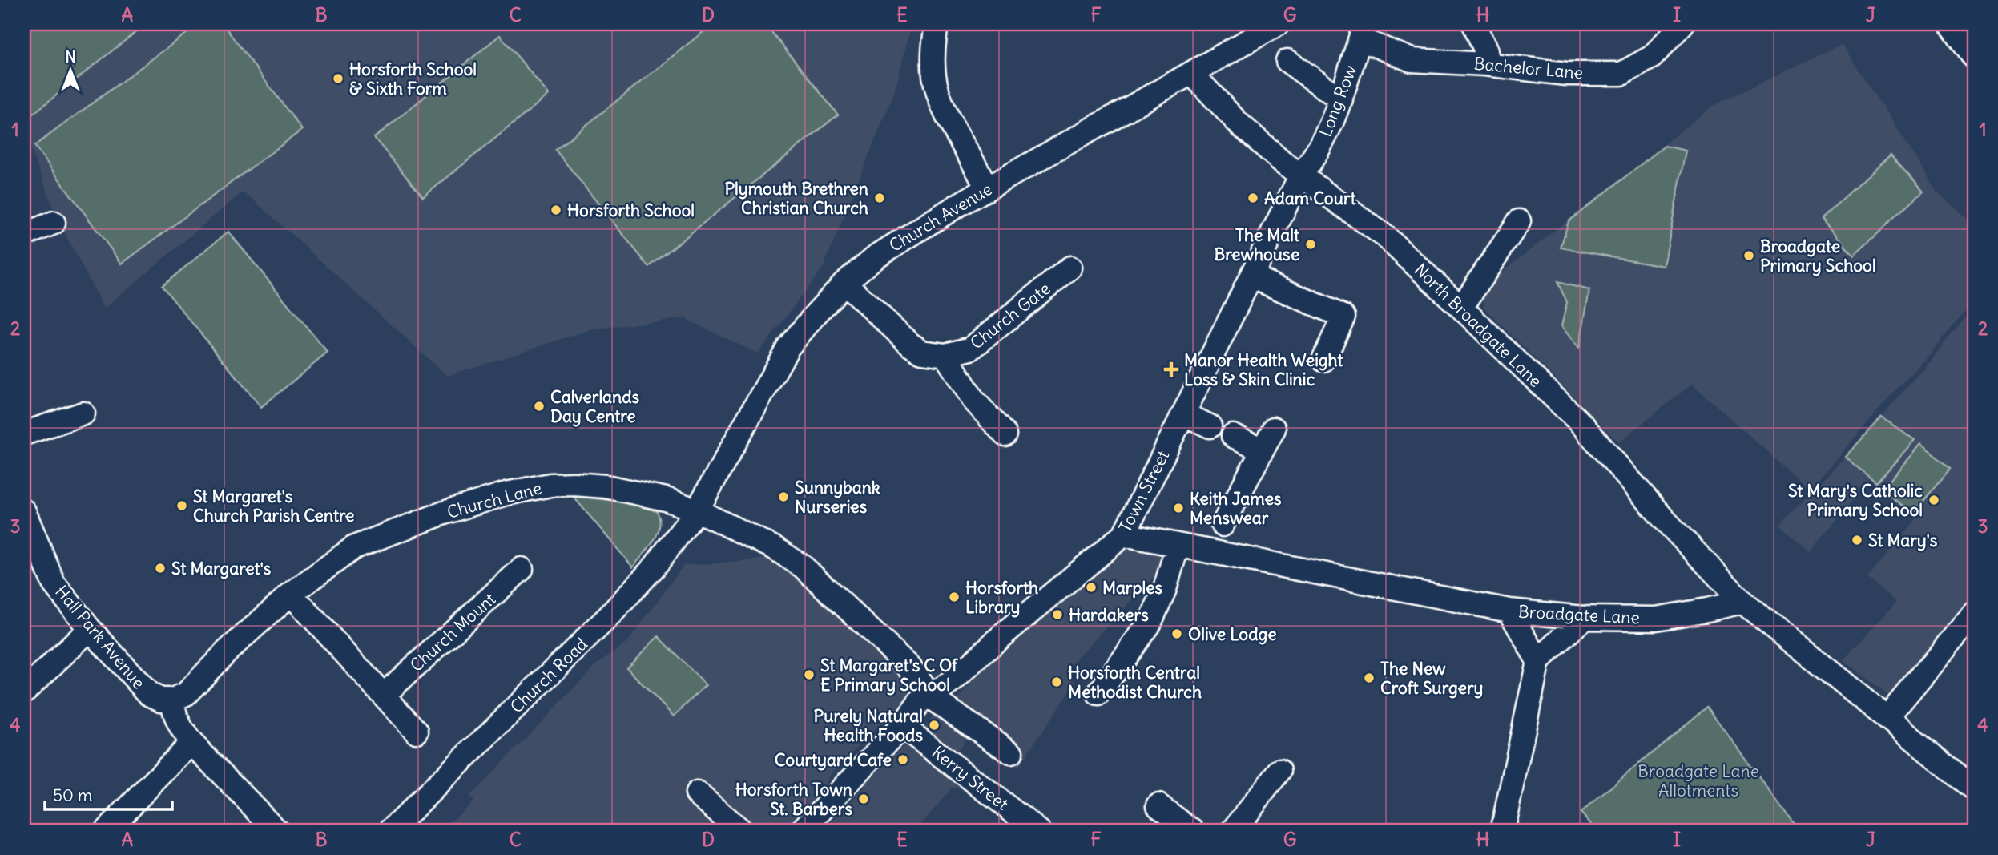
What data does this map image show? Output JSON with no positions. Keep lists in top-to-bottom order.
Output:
{
  "streets": {
    "street": [
      "Bachelor Lane",
      "Long Row",
      "Church Avenue",
      "Church Gate",
      "North Broadgate Lane",
      "Town Street",
      "Church Lane",
      "Broadgate Lane",
      "Church Mount",
      "Hall Park Avenue",
      "Church Road",
      "Kerry Street"
    ]
  },
  "crossings": [
    ["Bachelor Lane", "Long Row"],
    ["Long Row", "North Broadgate Lane"],
    ["Long Row", "Town Street"],
    ["Church Avenue", "Church Gate"],
    ["Church Avenue", "North Broadgate Lane"],
    ["Church Avenue", "Church Lane"],
    ["Church Avenue", "Church Road"],
    ["North Broadgate Lane", "Town Street"],
    ["North Broadgate Lane", "Broadgate Lane"],
    ["Town Street", "Church Lane"],
    ["Town Street", "Broadgate Lane"],
    ["Church Lane", "Hall Park Avenue"],
    ["Church Lane", "Church Road"]
  ],
  "parks": ["Broadgate Lane Allotments"],
  "places": {
    "other": [
      "Horsforth School & Sixth Form",
      "Plymouth Brethren Christian Church",
      "Adam Court",
      "Horsforth School",
      "The Malt Brewhouse",
      "Broadgate Primary School",
      "Calverlands Day Centre",
      "Sunnybank Nurseries",
      "St Mary's Catholic Primary School",
      "St Margaret's Church Parish Centre",
      "Keith James Menswear",
      "St Mary's",
      "St Margaret's",
      "Marples",
      "Horsforth Library",
      "Hardakers",
      "Olive Lodge",
      "St Margaret's C Of E Primary School",
      "The New Croft Surgery",
      "Horsforth Central Methodist Church",
      "Purely Natural Health Foods",
      "Courtyard Cafe",
      "Horsforth Town St. Barbers"
    ],
    "health": ["Manor Health Weight Loss & Skin Clinic"]
  },
  "scale_bar": "50 m",
  "north": "top",
  "grid": {
    "columns": [
      "A",
      "B",
      "C",
      "D",
      "E",
      "F",
      "G",
      "H",
      "I",
      "J"
    ],
    "rows": [
      "1",
      "2",
      "3",
      "4"
    ]
  }
}
